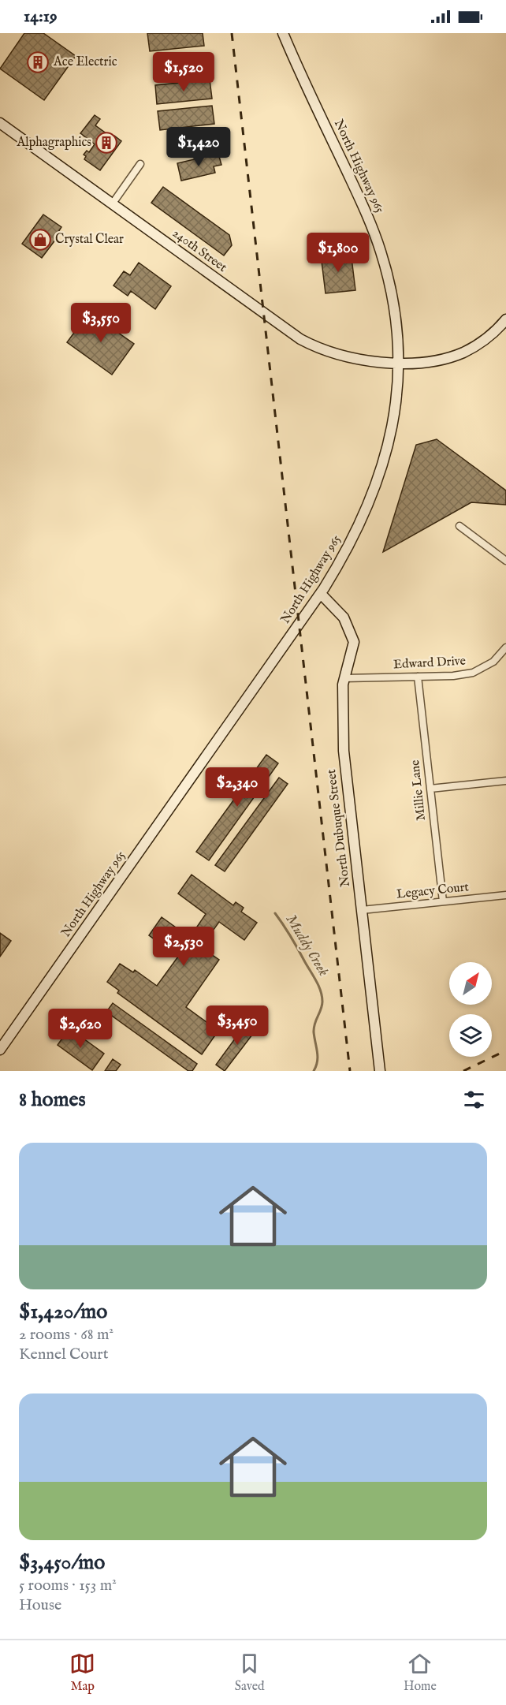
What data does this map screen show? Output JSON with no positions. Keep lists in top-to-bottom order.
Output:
{
  "streets": {
    "street": [
      "North Highway 965",
      "240th Street",
      "Edward Drive",
      "Millie Lane",
      "North Dubuque Street",
      "Legacy Court"
    ]
  },
  "crossings": [
    ["North Highway 965", "240th Street"],
    ["North Highway 965", "North Dubuque Street"],
    ["Edward Drive", "Millie Lane"],
    ["Edward Drive", "North Dubuque Street"],
    ["Millie Lane", "Legacy Court"],
    ["North Dubuque Street", "Legacy Court"]
  ],
  "water": ["Muddy Creek"],
  "places": {
    "building": ["Ace Electric", "Alphagraphics"],
    "shop": ["Crystal Clear"]
  },
  "north": "top right",
  "page": {
    "status": "14:19",
    "price": [
      "$1,520",
      "$1,420",
      "$1,800",
      "$3,550",
      "$2,340",
      "$2,530",
      "$3,450",
      "$2,620"
    ],
    "heading": "8 homes",
    "list": [
      {
        "name": "$1,420/mo",
        "note": "2 rooms · 68 m² · Kennel Court"
      },
      {
        "name": "$3,450/mo",
        "note": "5 rooms · 153 m² · House"
      }
    ],
    "tabs": ["Map", "Saved", "Home"]
  }
}
